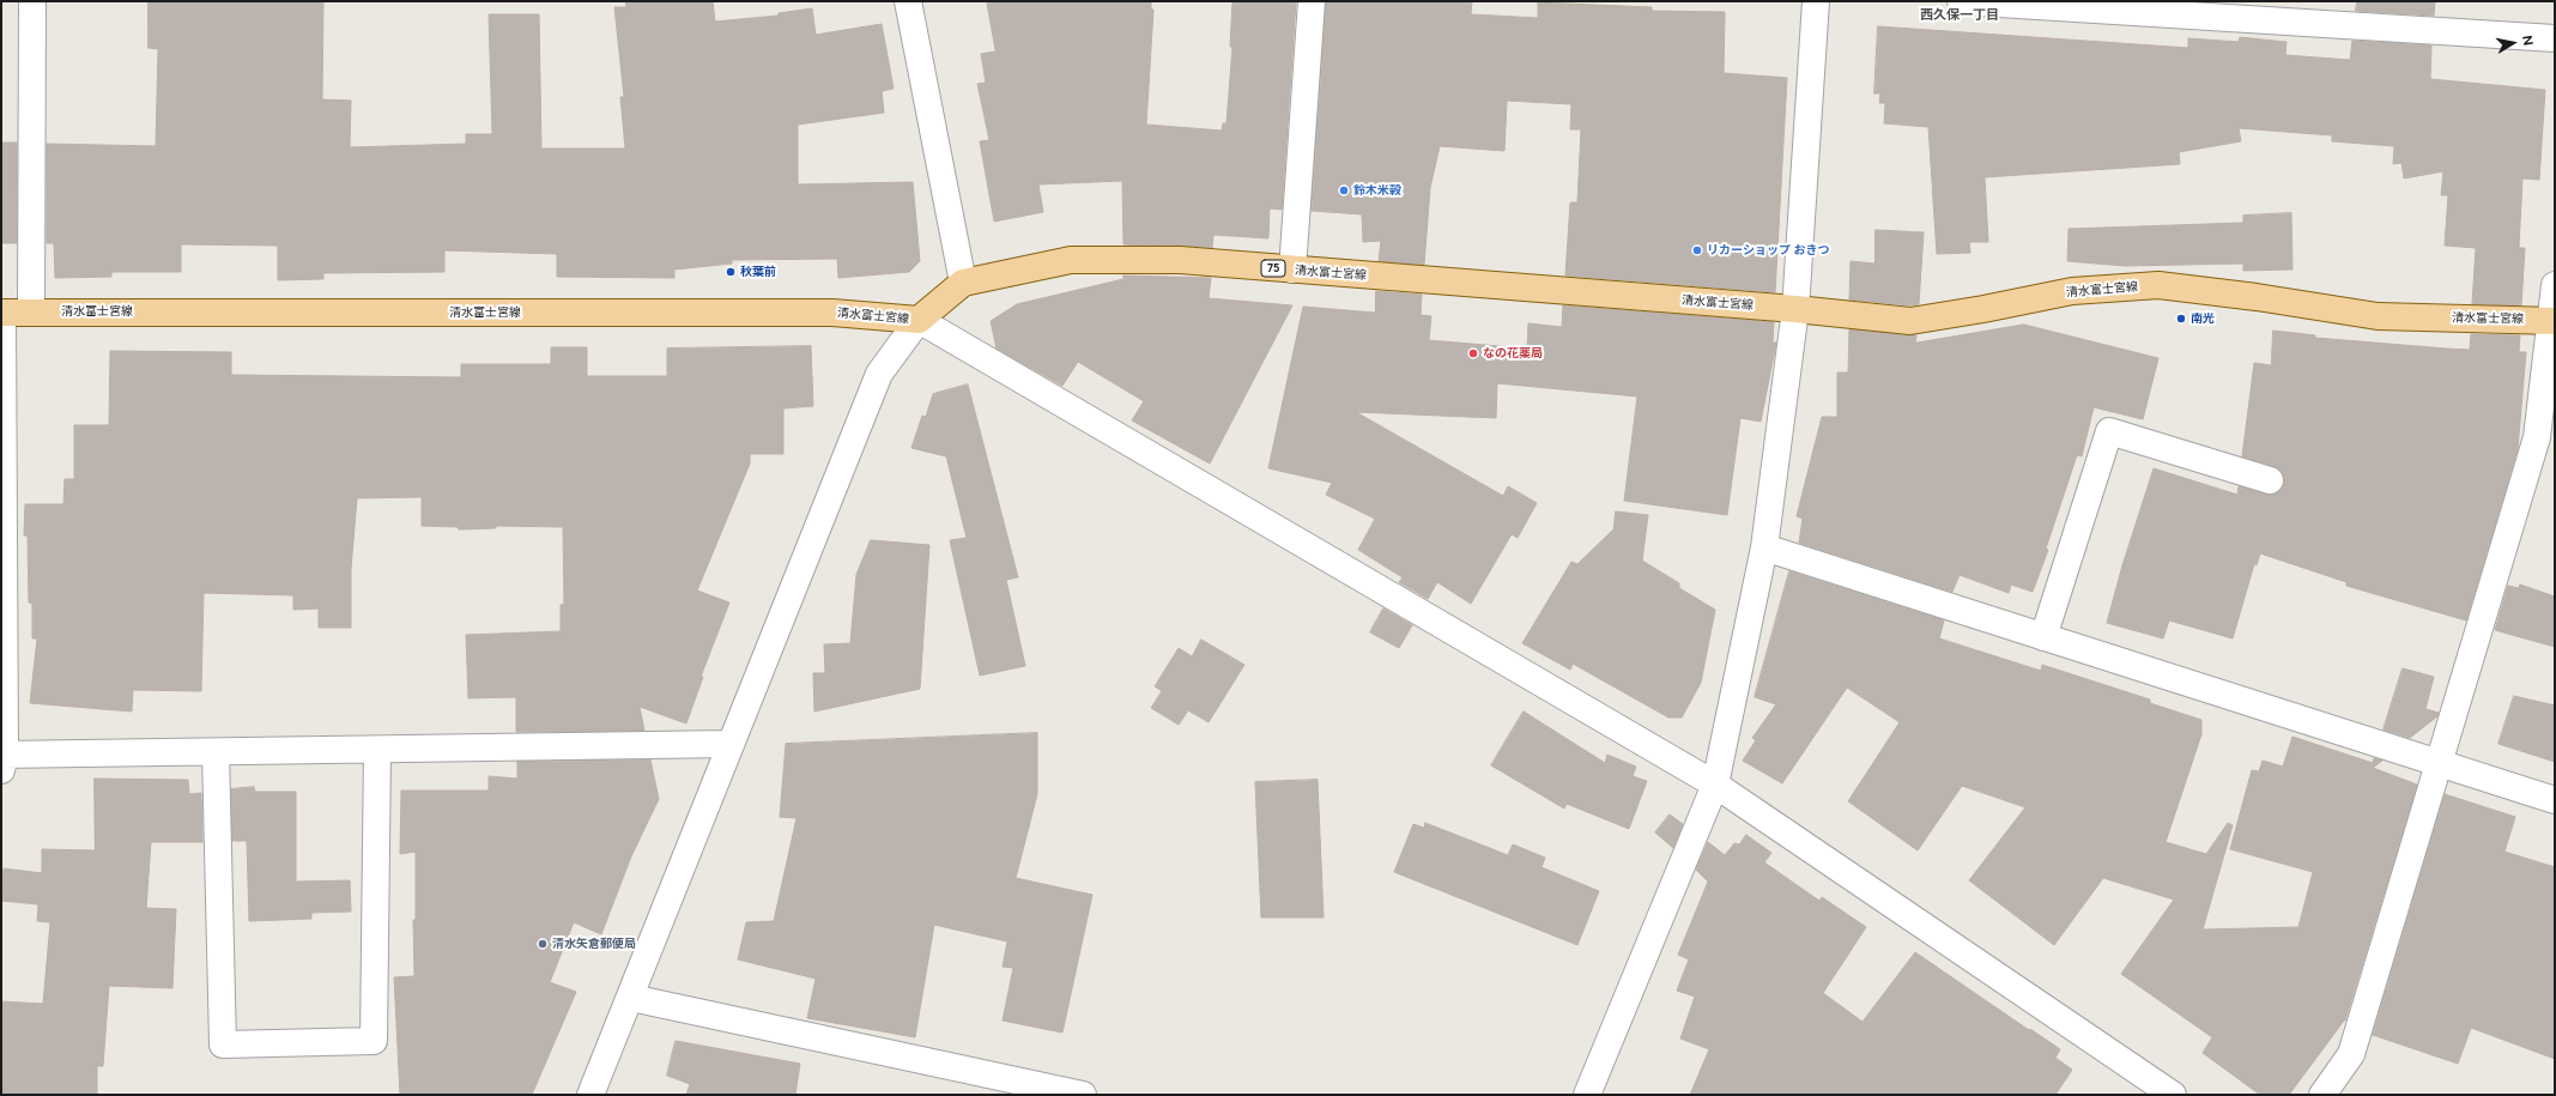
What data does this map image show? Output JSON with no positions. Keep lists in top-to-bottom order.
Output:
{
  "streets": {
    "main road": ["75", "清水富士宮線"]
  },
  "districts": ["西久保一丁目"],
  "places": [
    "鈴木米穀",
    "リカーショップ おきつ",
    "秋葉前",
    "南光",
    "なの花薬局",
    "清水矢倉郵便局"
  ],
  "north": "right"
}
